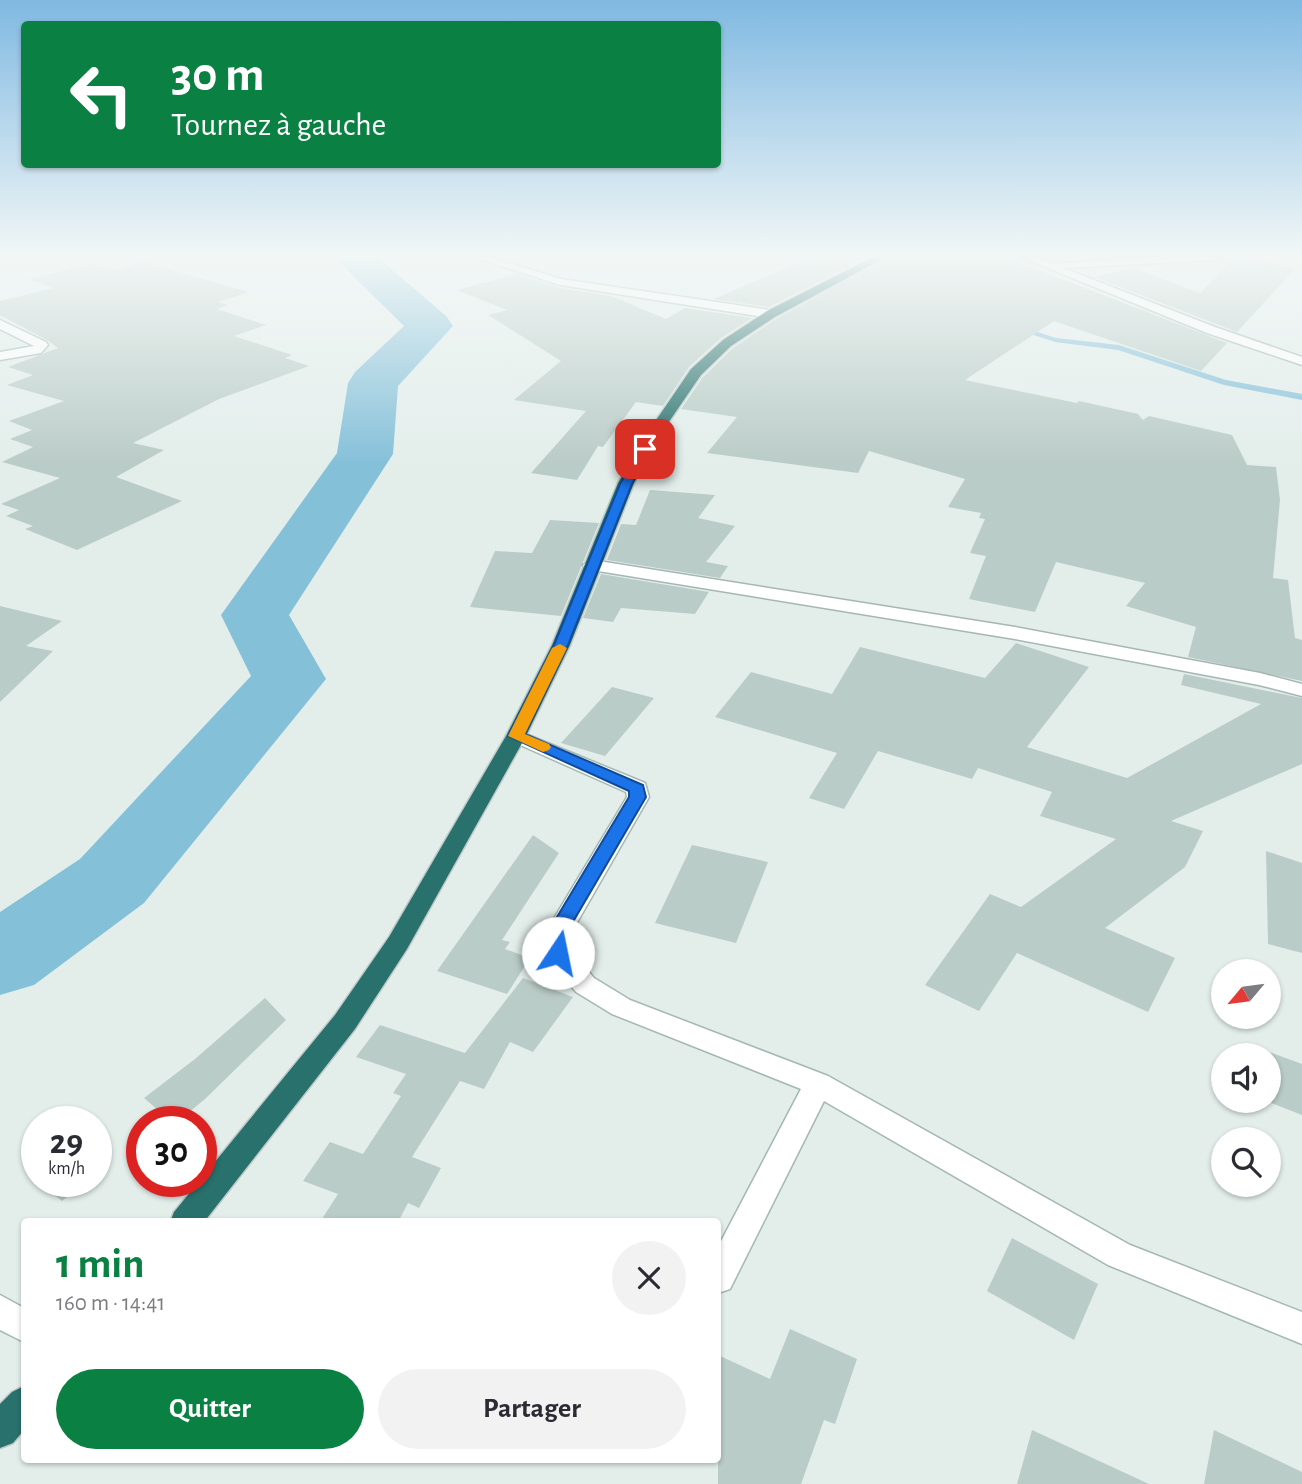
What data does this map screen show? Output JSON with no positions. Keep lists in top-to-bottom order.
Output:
{
  "north": "bottom left",
  "page": {
    "turn": ["30 m", "Tournez à gauche"],
    "speed": "29 km/h",
    "limit": "30",
    "heading": ["1 min", "160 m · 14:41"],
    "buttons": ["Quitter", "Partager"]
  }
}
